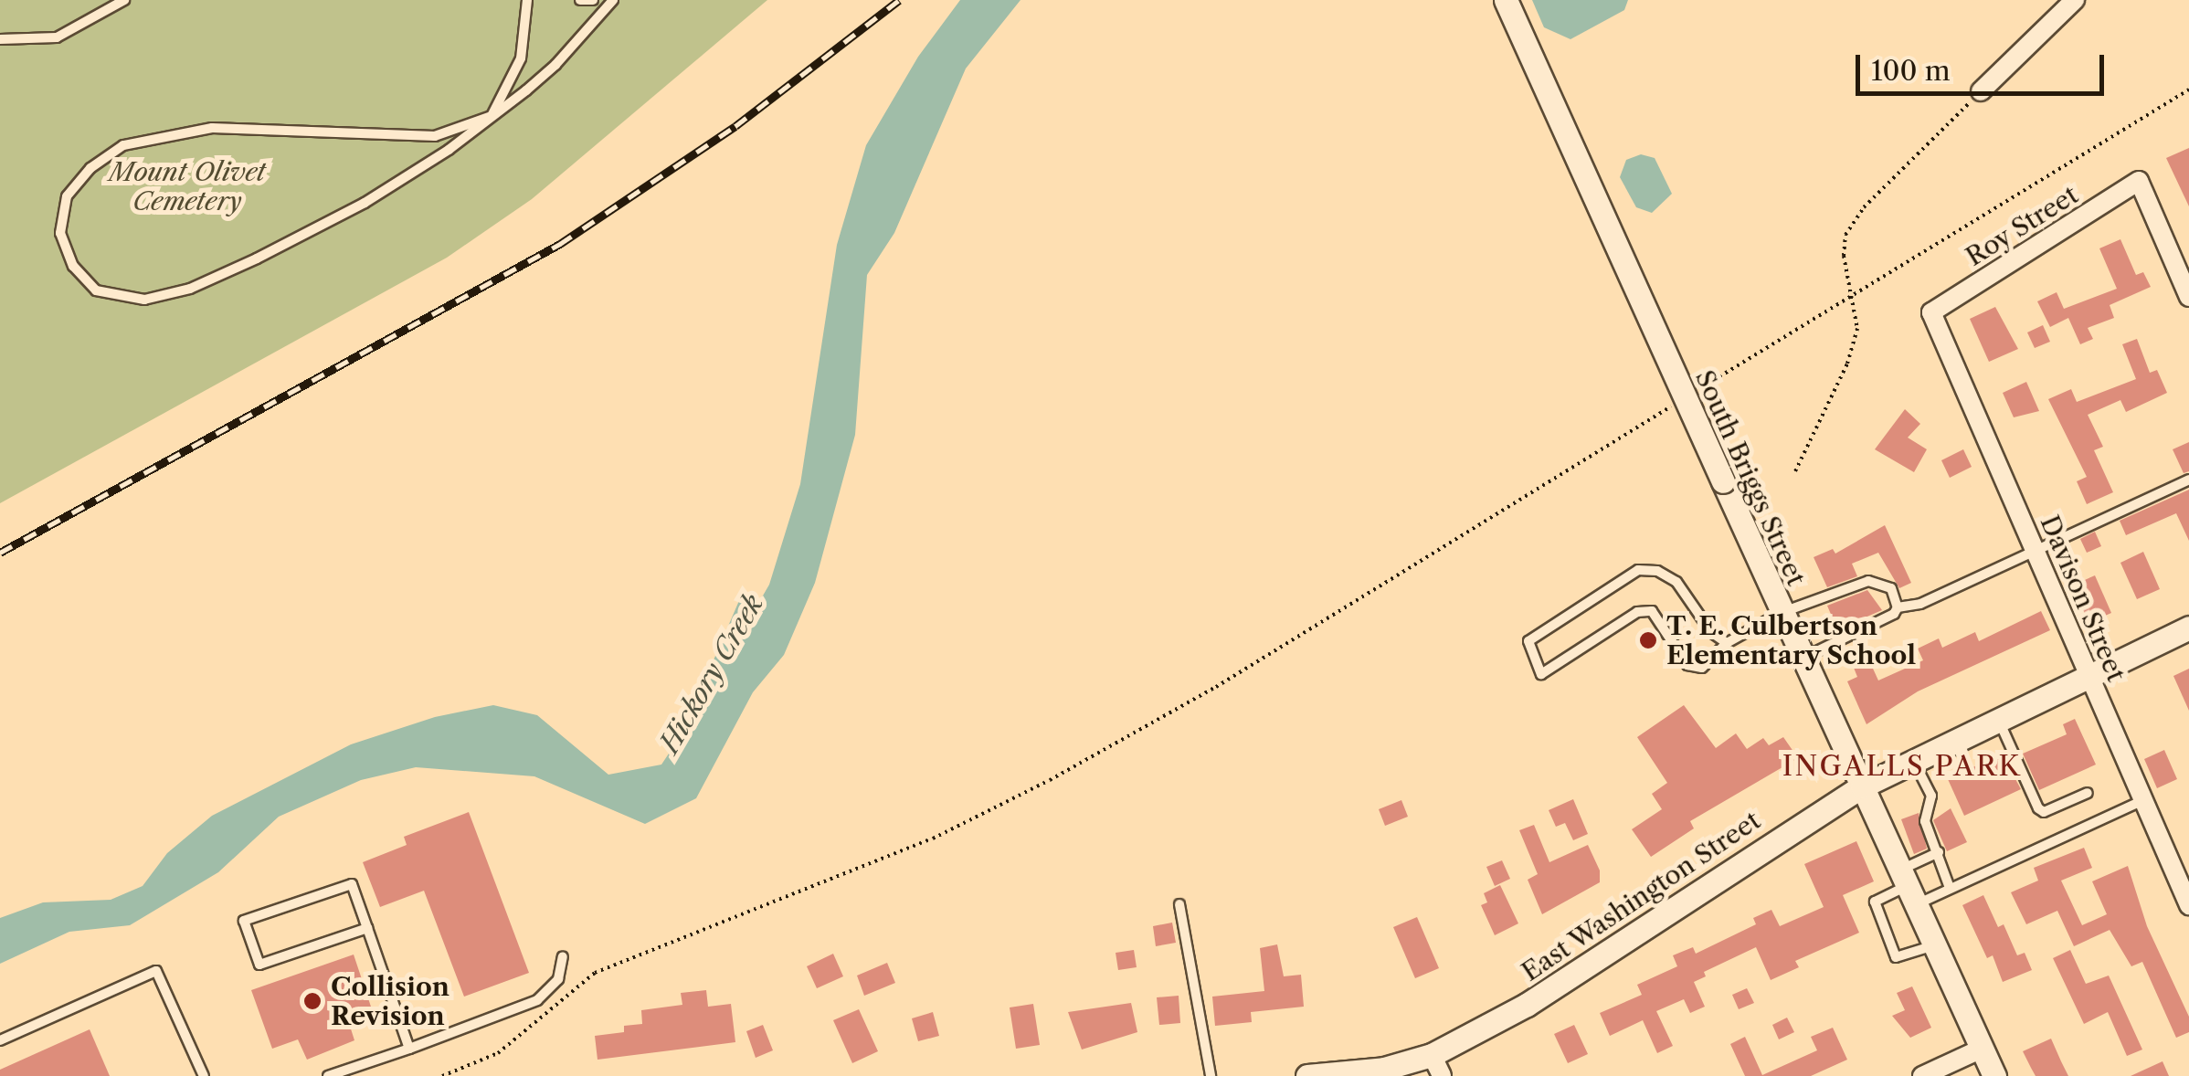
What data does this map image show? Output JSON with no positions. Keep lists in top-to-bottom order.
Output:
{
  "streets": {
    "street": [
      "Roy Street",
      "South Briggs Street",
      "Davison Street",
      "East Washington Street"
    ]
  },
  "crossings": [
    ["Roy Street", "Davison Street"],
    ["South Briggs Street", "East Washington Street"],
    ["Davison Street", "East Washington Street"]
  ],
  "districts": ["INGALLS PARK"],
  "water": ["Hickory Creek"],
  "parks": ["Mount Olivet Cemetery"],
  "places": ["T. E. Culbertson Elementary School", "Collision Revision"],
  "scale_bar": "100 m"
}
